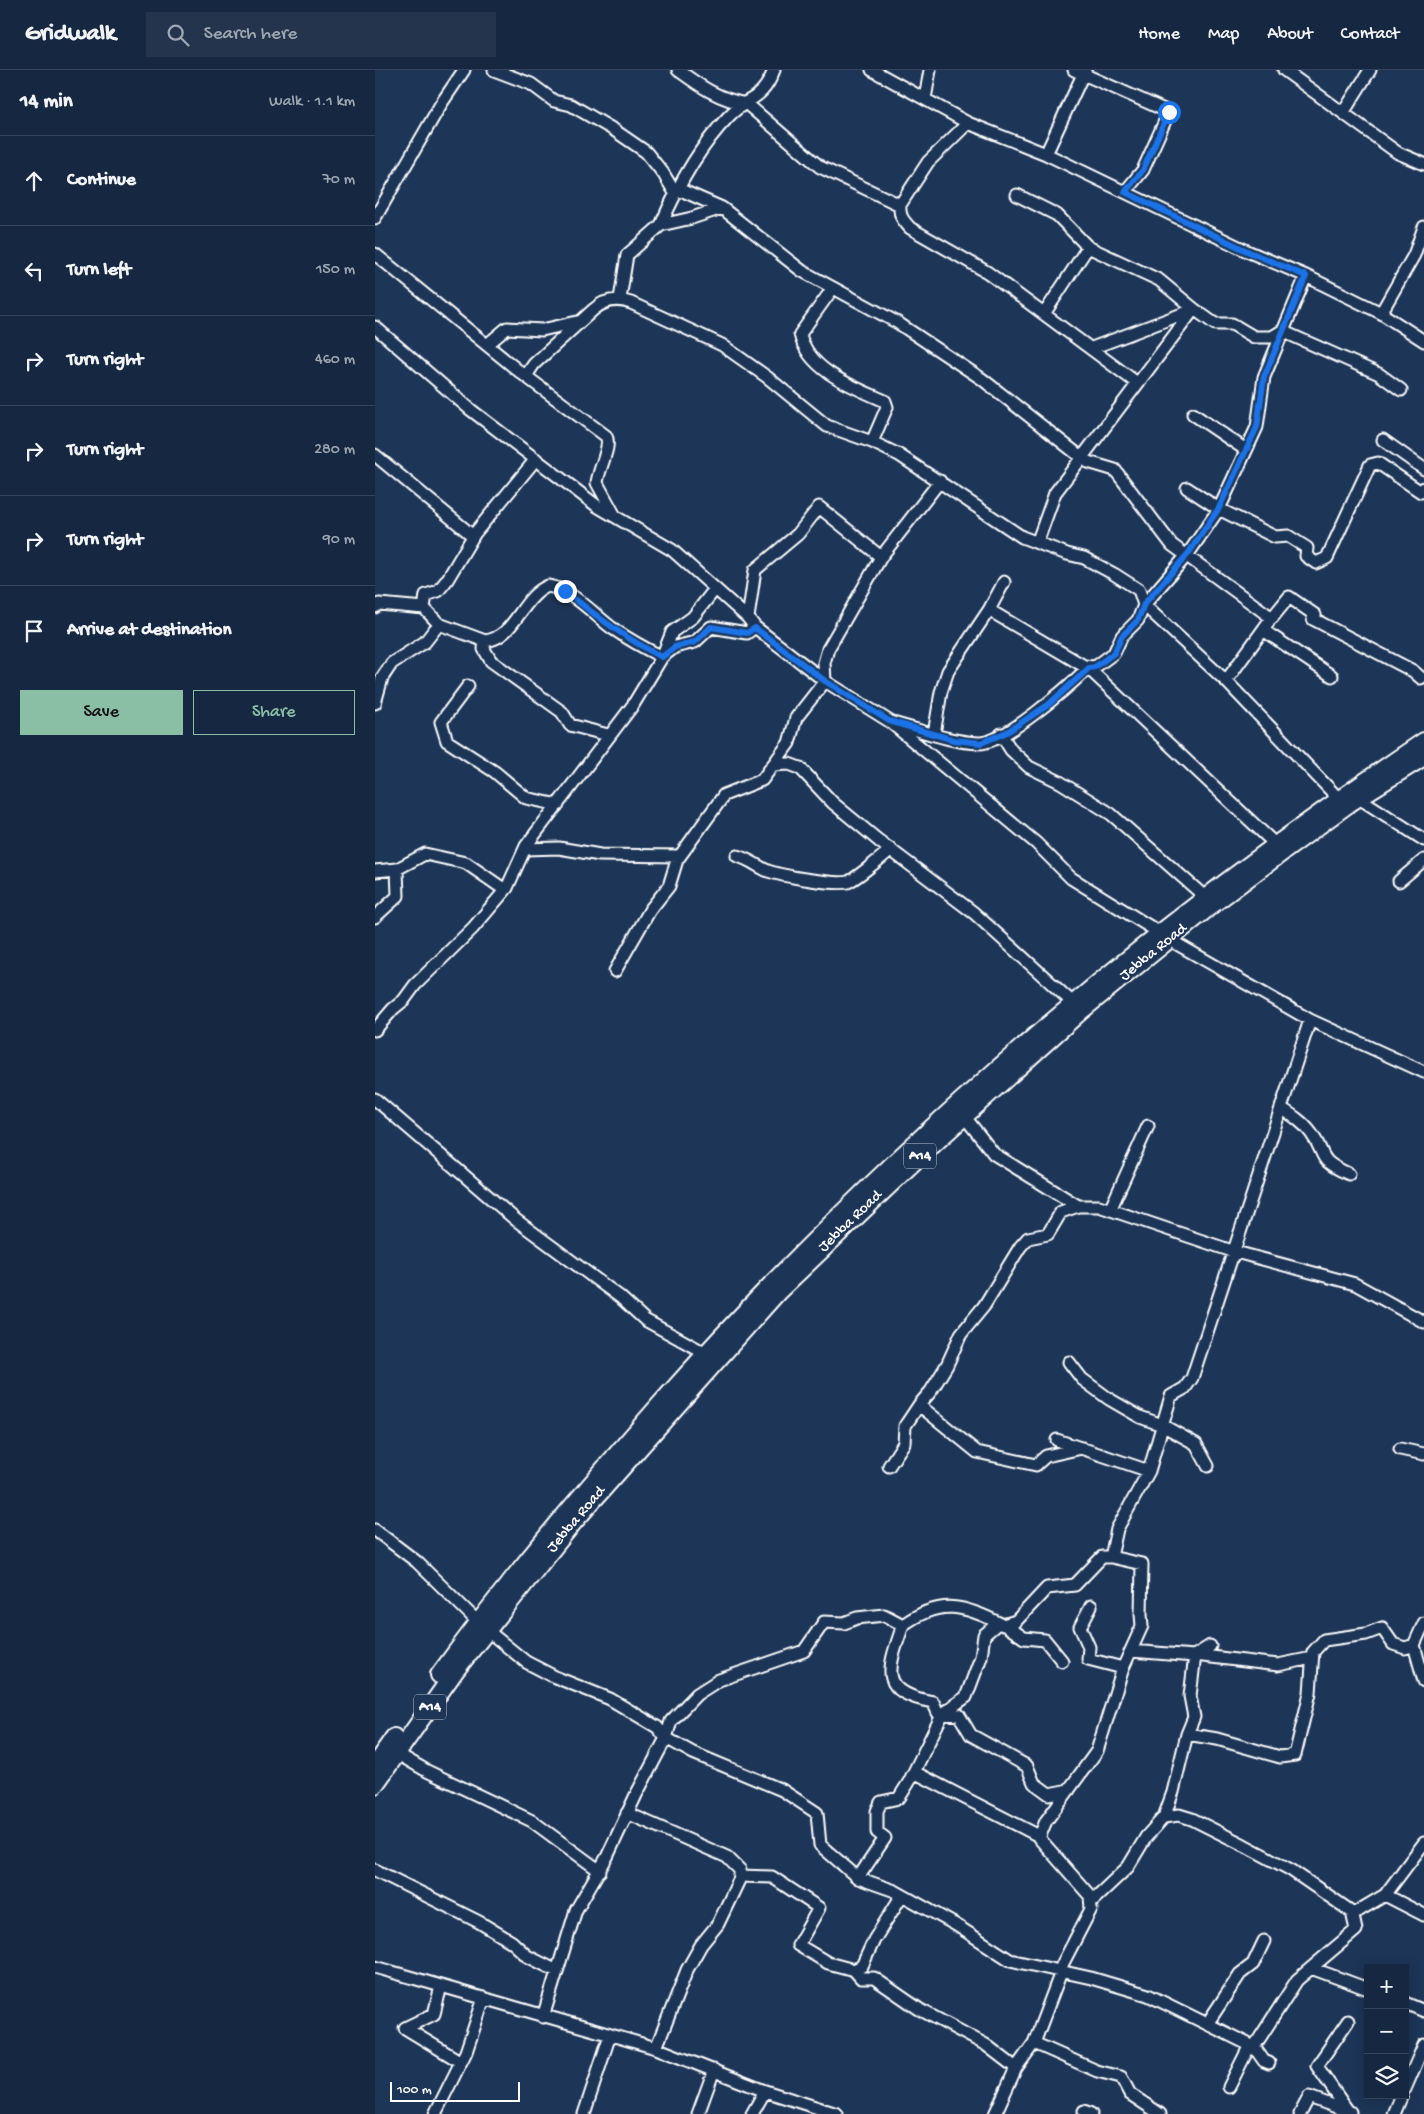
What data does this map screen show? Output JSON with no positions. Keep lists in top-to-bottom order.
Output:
{
  "streets": {
    "highway": ["Jebba Road", "A14"]
  },
  "scale_bar": "100 m",
  "page": {
    "header": "Gridwalk",
    "search": "Search here",
    "nav": [
      "Home",
      "Map",
      "About",
      "Contact"
    ],
    "heading": ["14 min", "Walk · 1.1 km"],
    "list": [
      ["Continue", "70 m"],
      ["Turn left", "150 m"],
      ["Turn right", "460 m"],
      ["Turn right", "280 m"],
      ["Turn right", "90 m"],
      "Arrive at destination"
    ],
    "buttons": ["Save", "Share"],
    "map_buttons": ["+", "−"],
    "scale": "100 m"
  }
}
